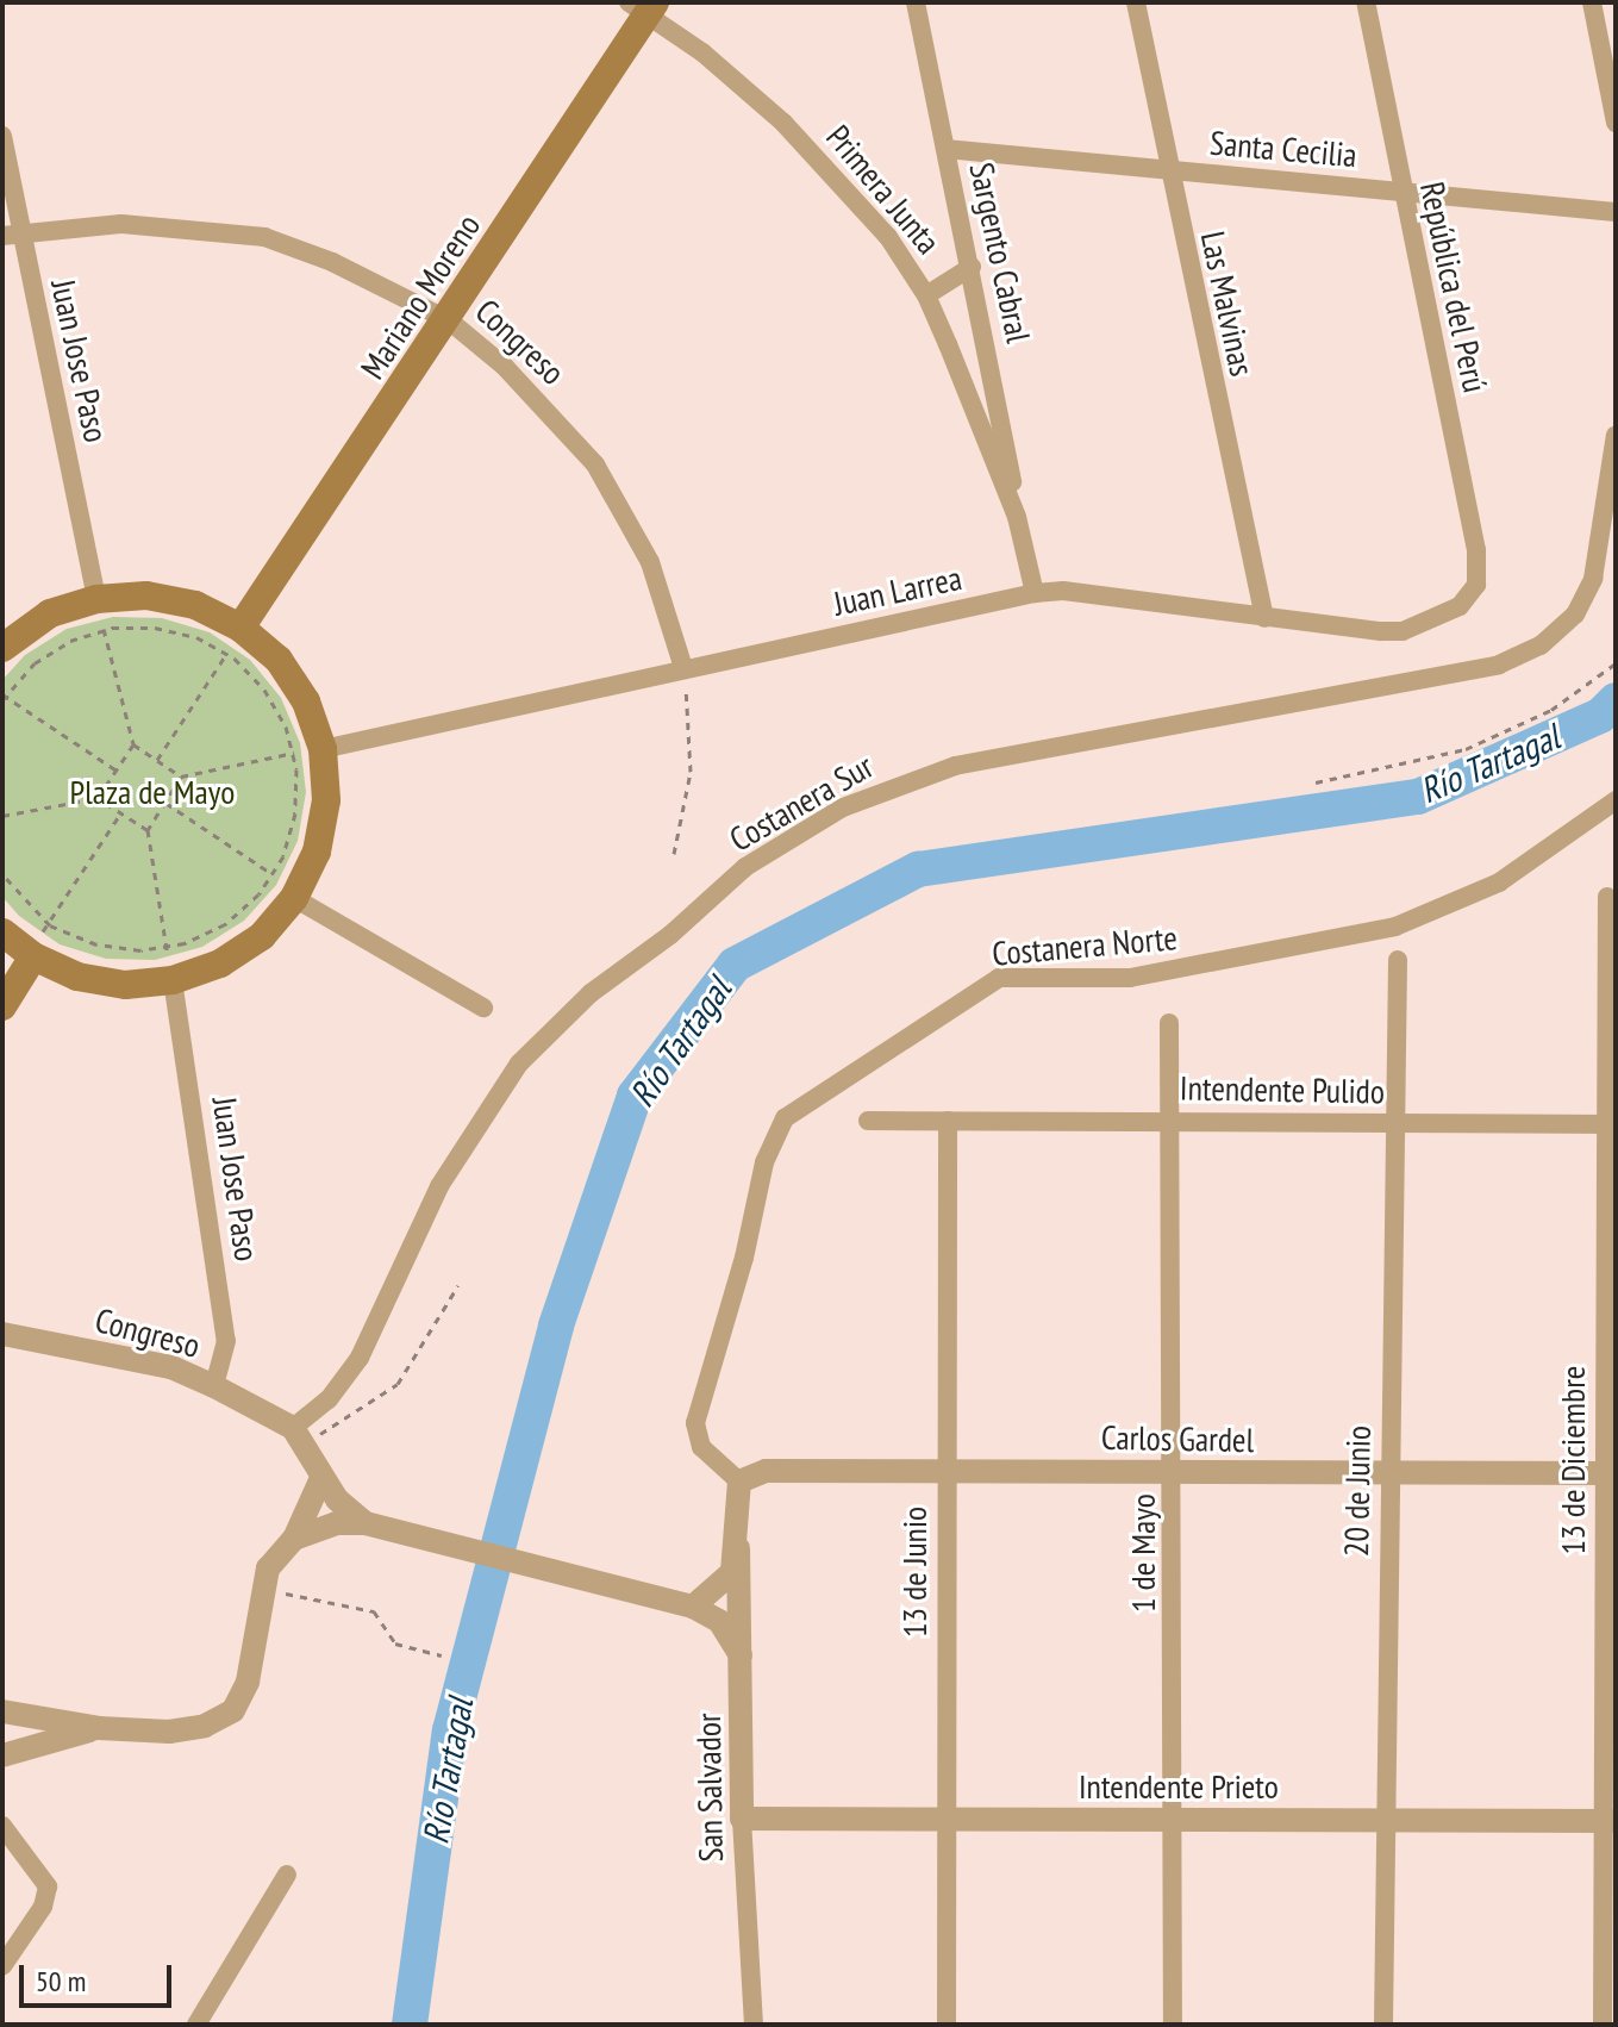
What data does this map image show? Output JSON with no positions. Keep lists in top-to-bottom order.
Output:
{
  "streets": {
    "main road": ["Mariano Moreno"],
    "street": [
      "Santa Cecilia",
      "Primera Junta",
      "Sargento Cabral",
      "República del Perú",
      "Las Malvinas",
      "Congreso",
      "Juan Jose Paso",
      "Juan Larrea",
      "Costanera Sur",
      "Costanera Norte",
      "Intendente Pulido",
      "Carlos Gardel",
      "13 de Diciembre",
      "20 de Junio",
      "1 de Mayo",
      "13 de Junio",
      "Intendente Prieto",
      "San Salvador"
    ]
  },
  "crossings": [
    ["Santa Cecilia", "Sargento Cabral"],
    ["Santa Cecilia", "República del Perú"],
    ["Santa Cecilia", "Las Malvinas"],
    ["Primera Junta", "Sargento Cabral"],
    ["Primera Junta", "Mariano Moreno"],
    ["Primera Junta", "Juan Larrea"],
    ["República del Perú", "Juan Larrea"],
    ["Mariano Moreno", "Congreso"],
    ["Las Malvinas", "Juan Larrea"],
    ["Congreso", "Juan Jose Paso"],
    ["Congreso", "Juan Larrea"],
    ["Congreso", "Costanera Sur"],
    ["Costanera Norte", "Carlos Gardel"],
    ["Costanera Norte", "San Salvador"],
    ["Intendente Pulido", "13 de Diciembre"],
    ["Intendente Pulido", "20 de Junio"],
    ["Intendente Pulido", "1 de Mayo"],
    ["Intendente Pulido", "13 de Junio"],
    ["Carlos Gardel", "13 de Diciembre"],
    ["Carlos Gardel", "20 de Junio"],
    ["Carlos Gardel", "1 de Mayo"],
    ["Carlos Gardel", "13 de Junio"],
    ["Carlos Gardel", "San Salvador"],
    ["13 de Diciembre", "Intendente Prieto"],
    ["20 de Junio", "Intendente Prieto"],
    ["1 de Mayo", "Intendente Prieto"],
    ["13 de Junio", "Intendente Prieto"],
    ["Intendente Prieto", "San Salvador"]
  ],
  "water": ["Río Tartagal"],
  "parks": ["Plaza de Mayo"],
  "scale_bar": "50 m"
}
